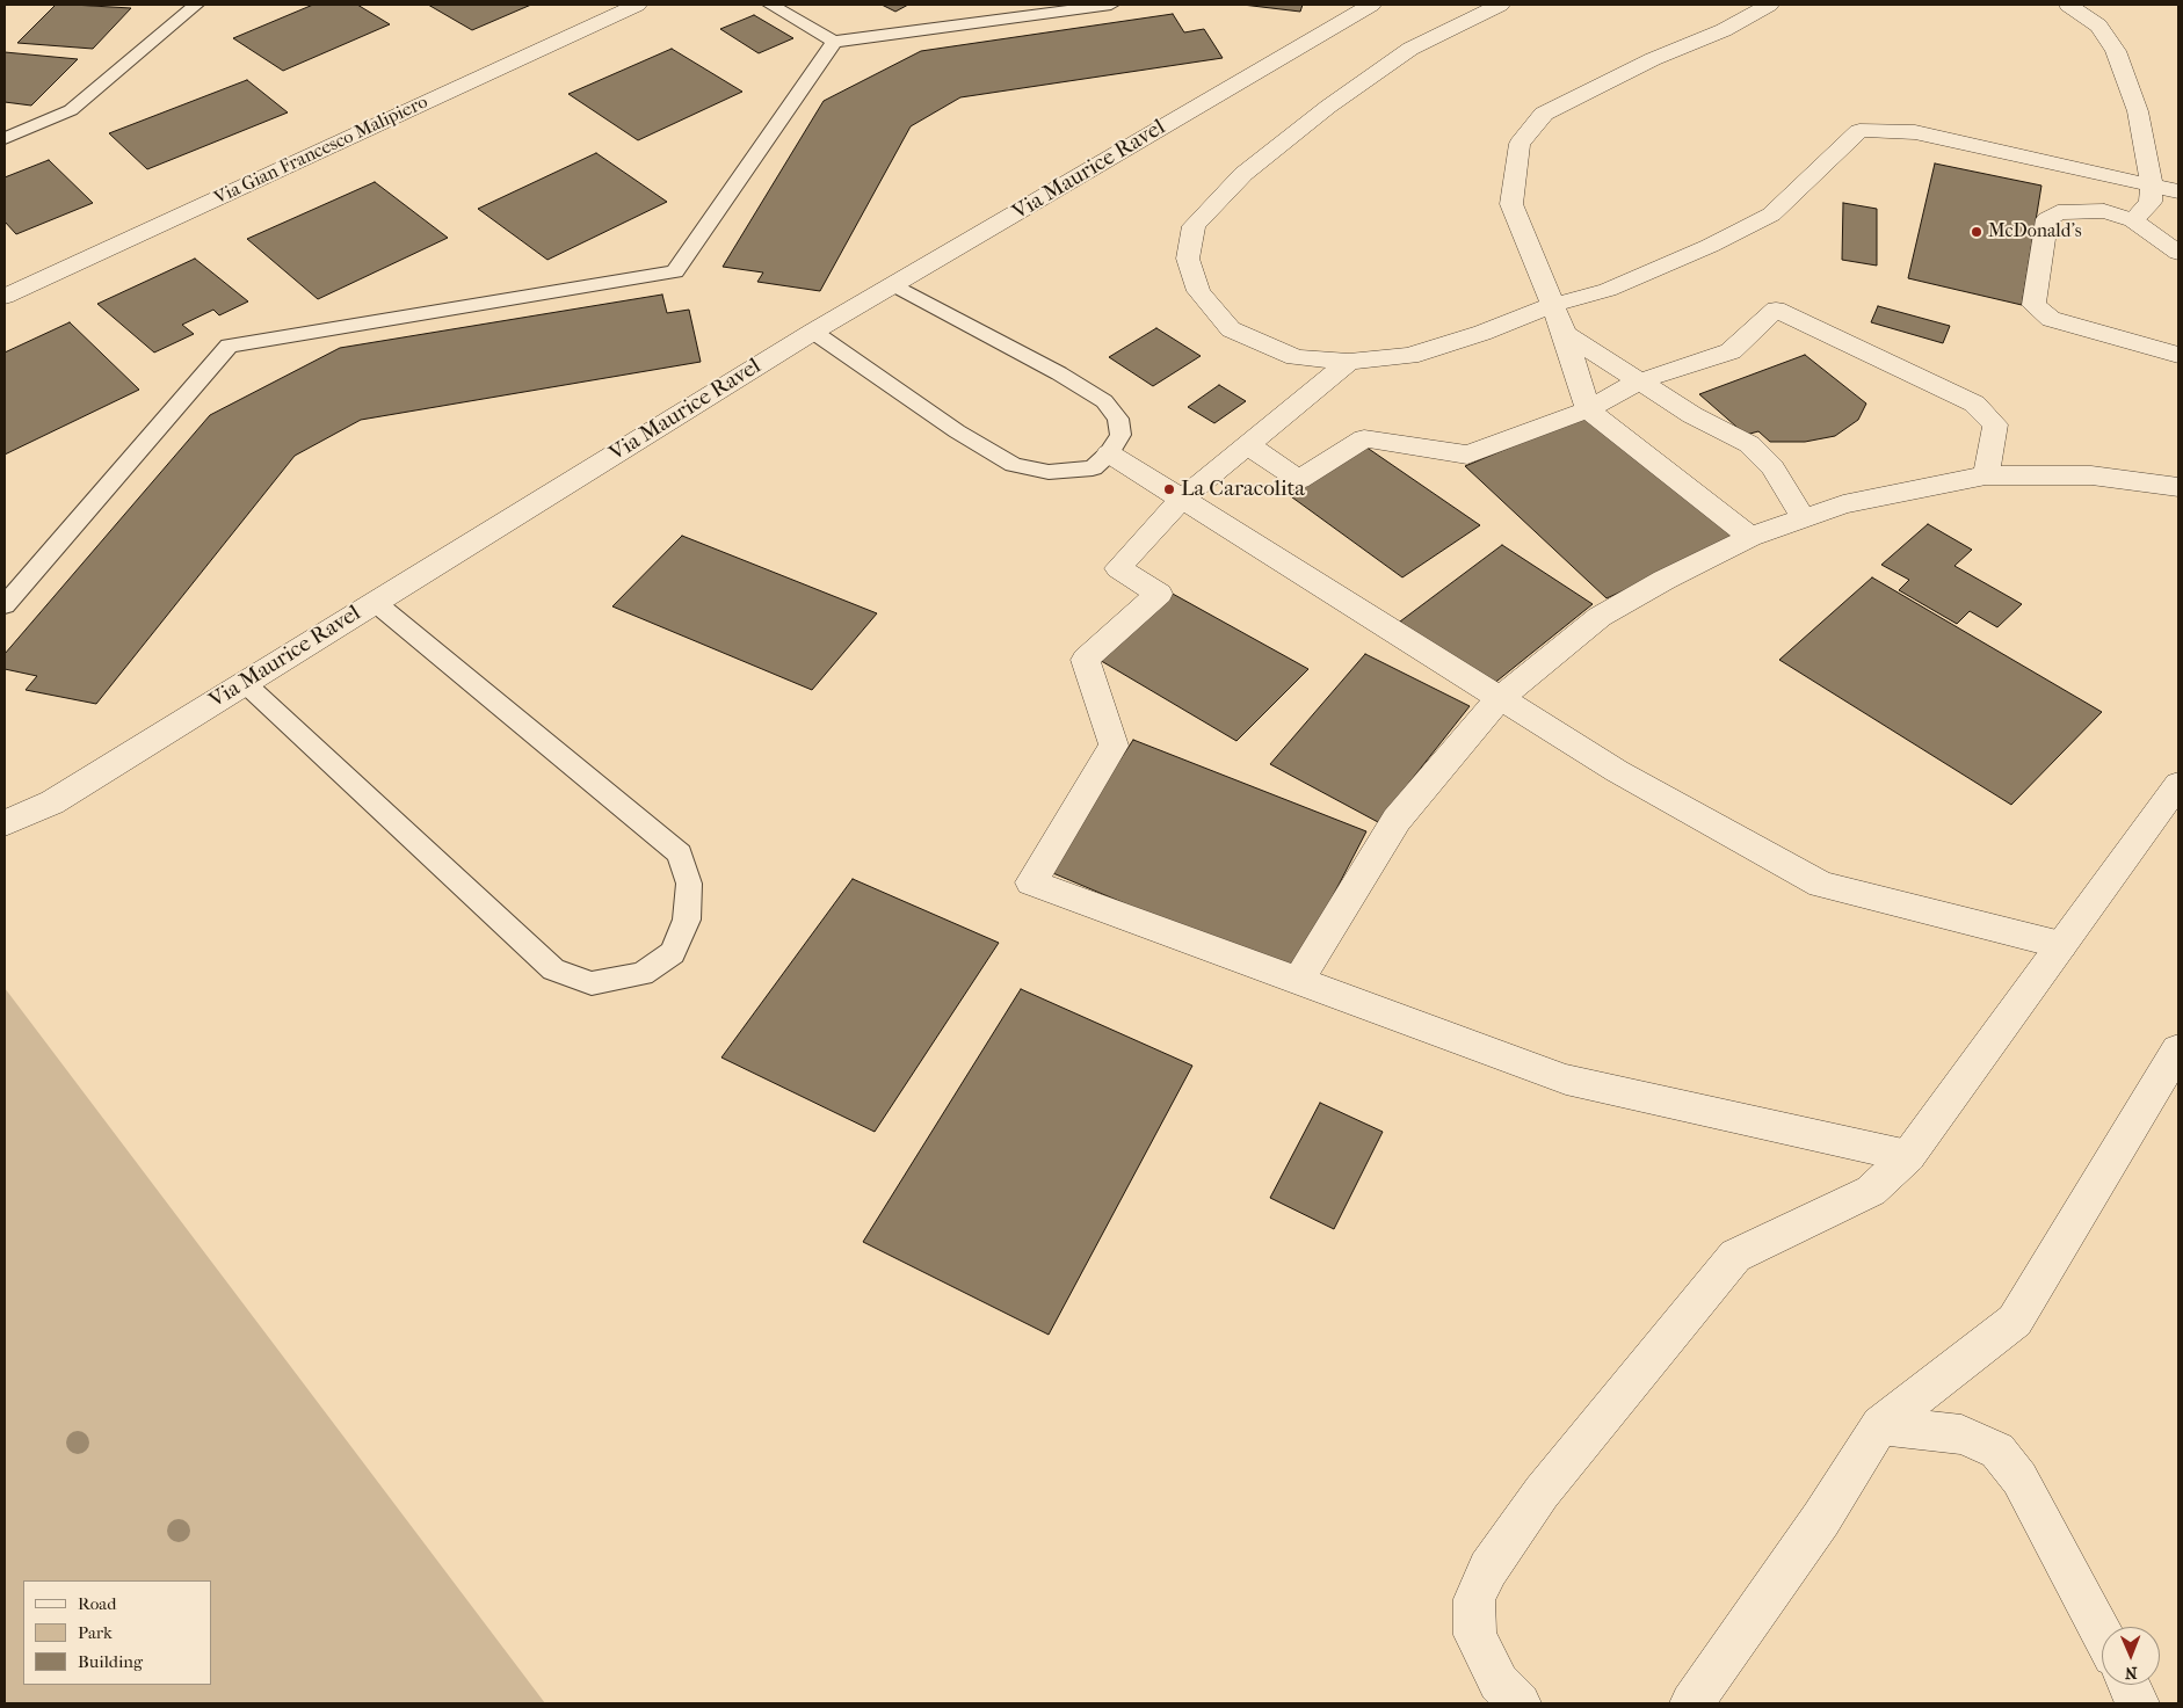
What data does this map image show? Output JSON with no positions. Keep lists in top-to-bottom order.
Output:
{
  "streets": {
    "street": ["Via Gian Francesco Malipiero", "Via Maurice Ravel"]
  },
  "places": ["McDonald's", "La Caracolita"],
  "legend": ["Road", "Park", "Building"],
  "north": "bottom"
}
